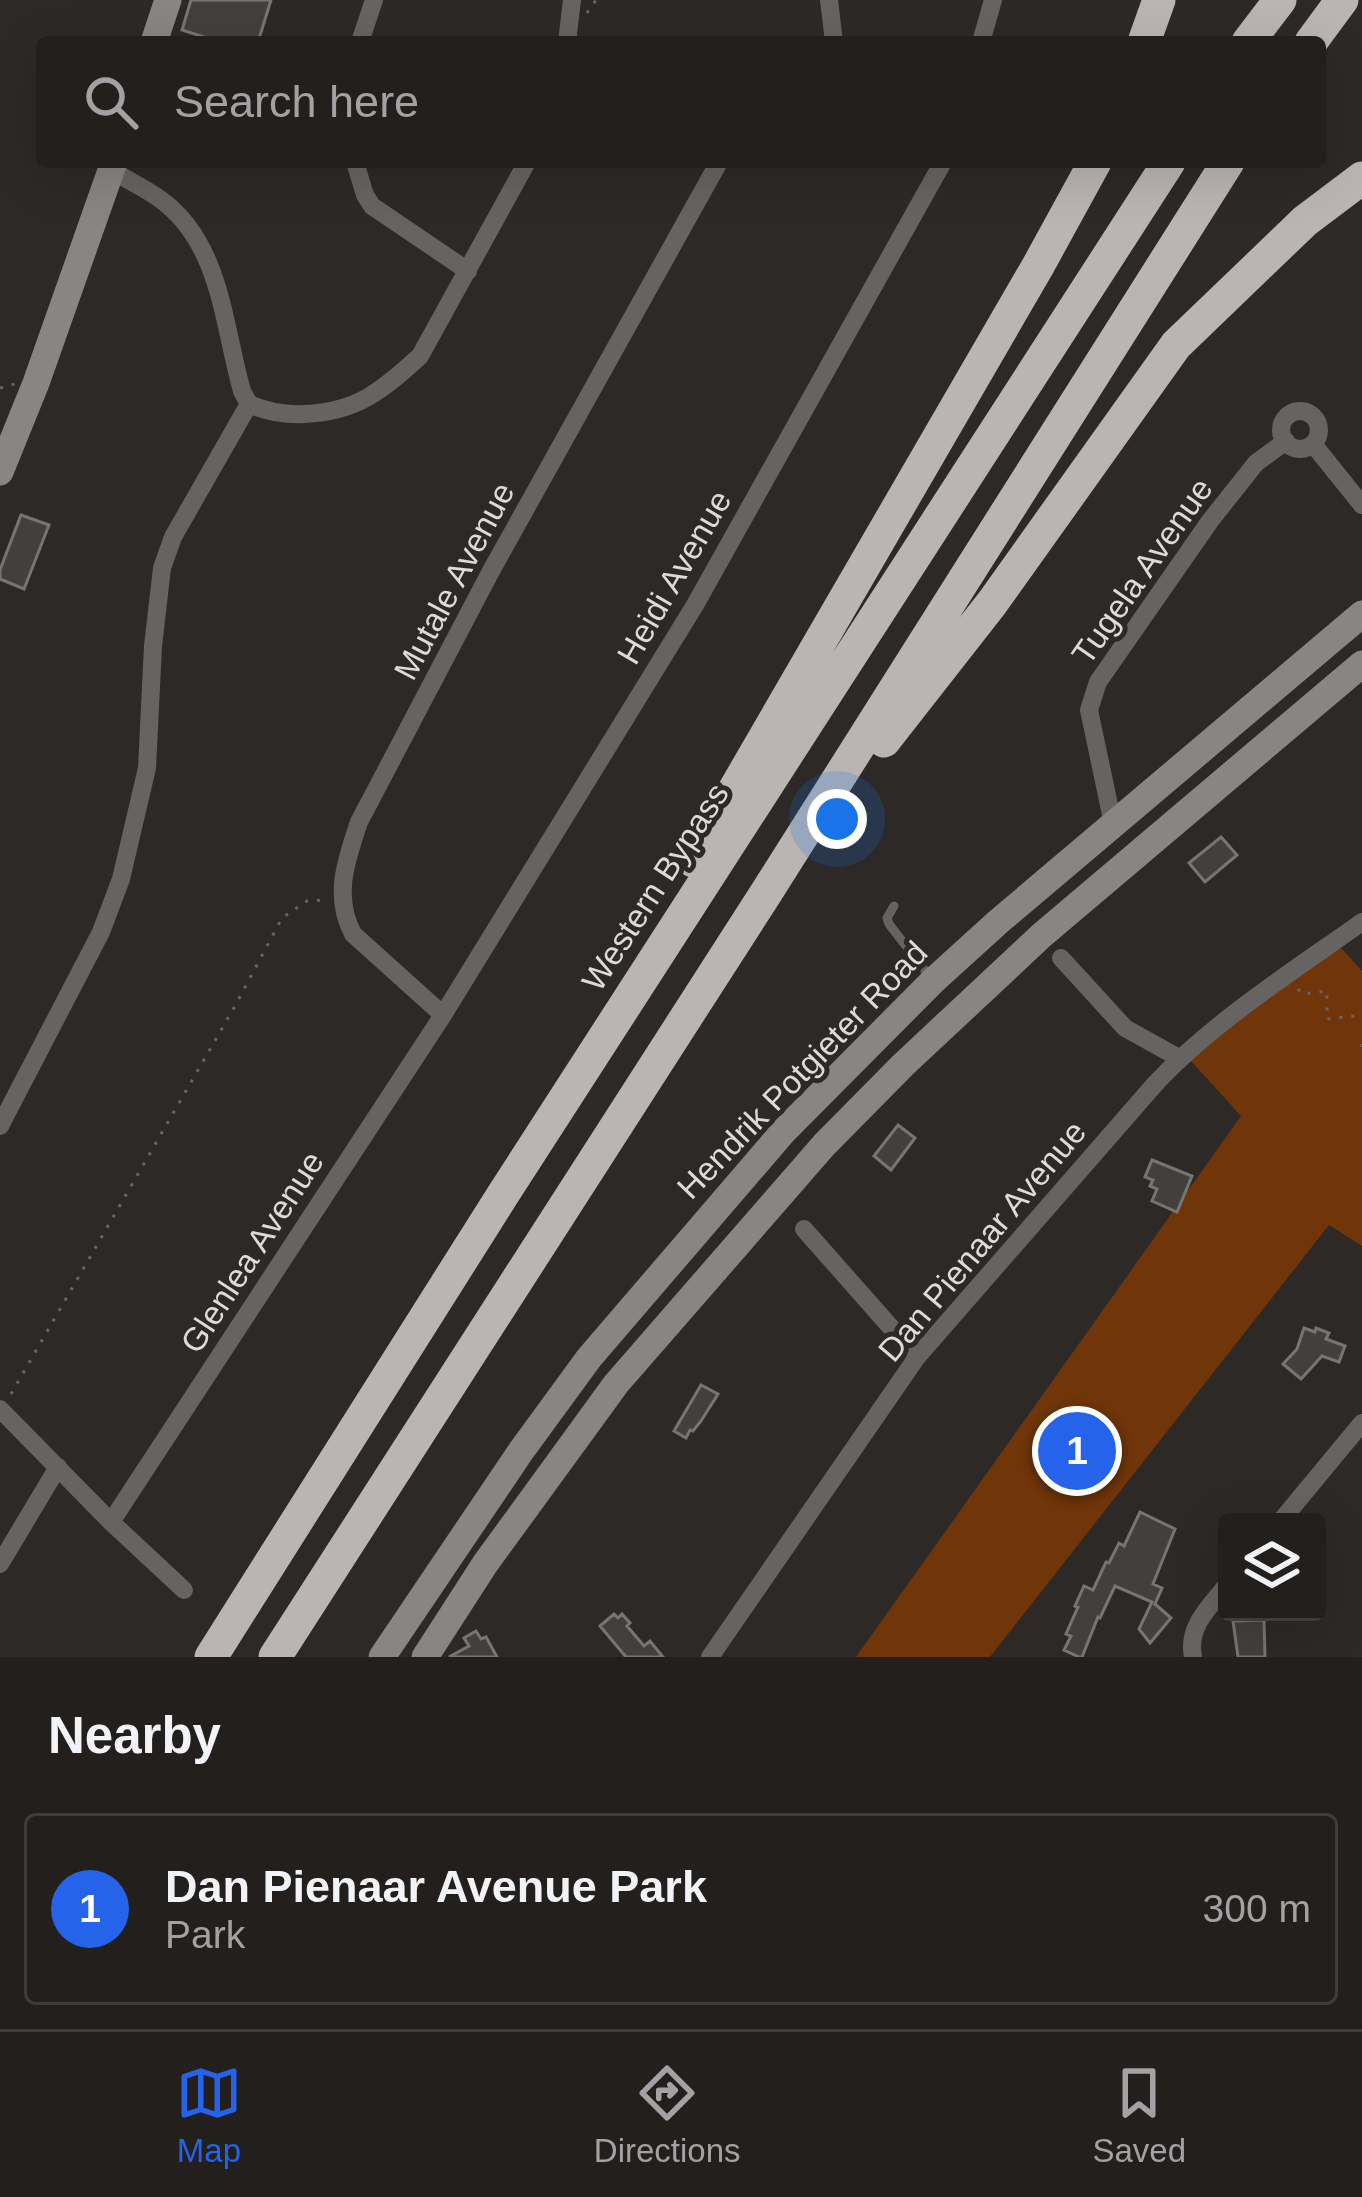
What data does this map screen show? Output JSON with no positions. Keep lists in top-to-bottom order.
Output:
{
  "streets": {
    "highway": ["Western Bypass"],
    "main road": ["Hendrik Potgieter Road"],
    "street": [
      "Tugela Avenue",
      "Heidi Avenue",
      "Mutale Avenue",
      "Dan Pienaar Avenue",
      "Glenlea Avenue"
    ]
  },
  "crossings": [
    ["Tugela Avenue", "Hendrik Potgieter Road"],
    ["Heidi Avenue", "Glenlea Avenue"]
  ],
  "page": {
    "search": "Search here",
    "pins": "1",
    "heading": "Nearby",
    "list": [
      {
        "mark": "1",
        "name": "Dan Pienaar Avenue Park",
        "note": "Park",
        "value": "300 m"
      }
    ],
    "nav": ["Map", "Directions", "Saved"]
  }
}
